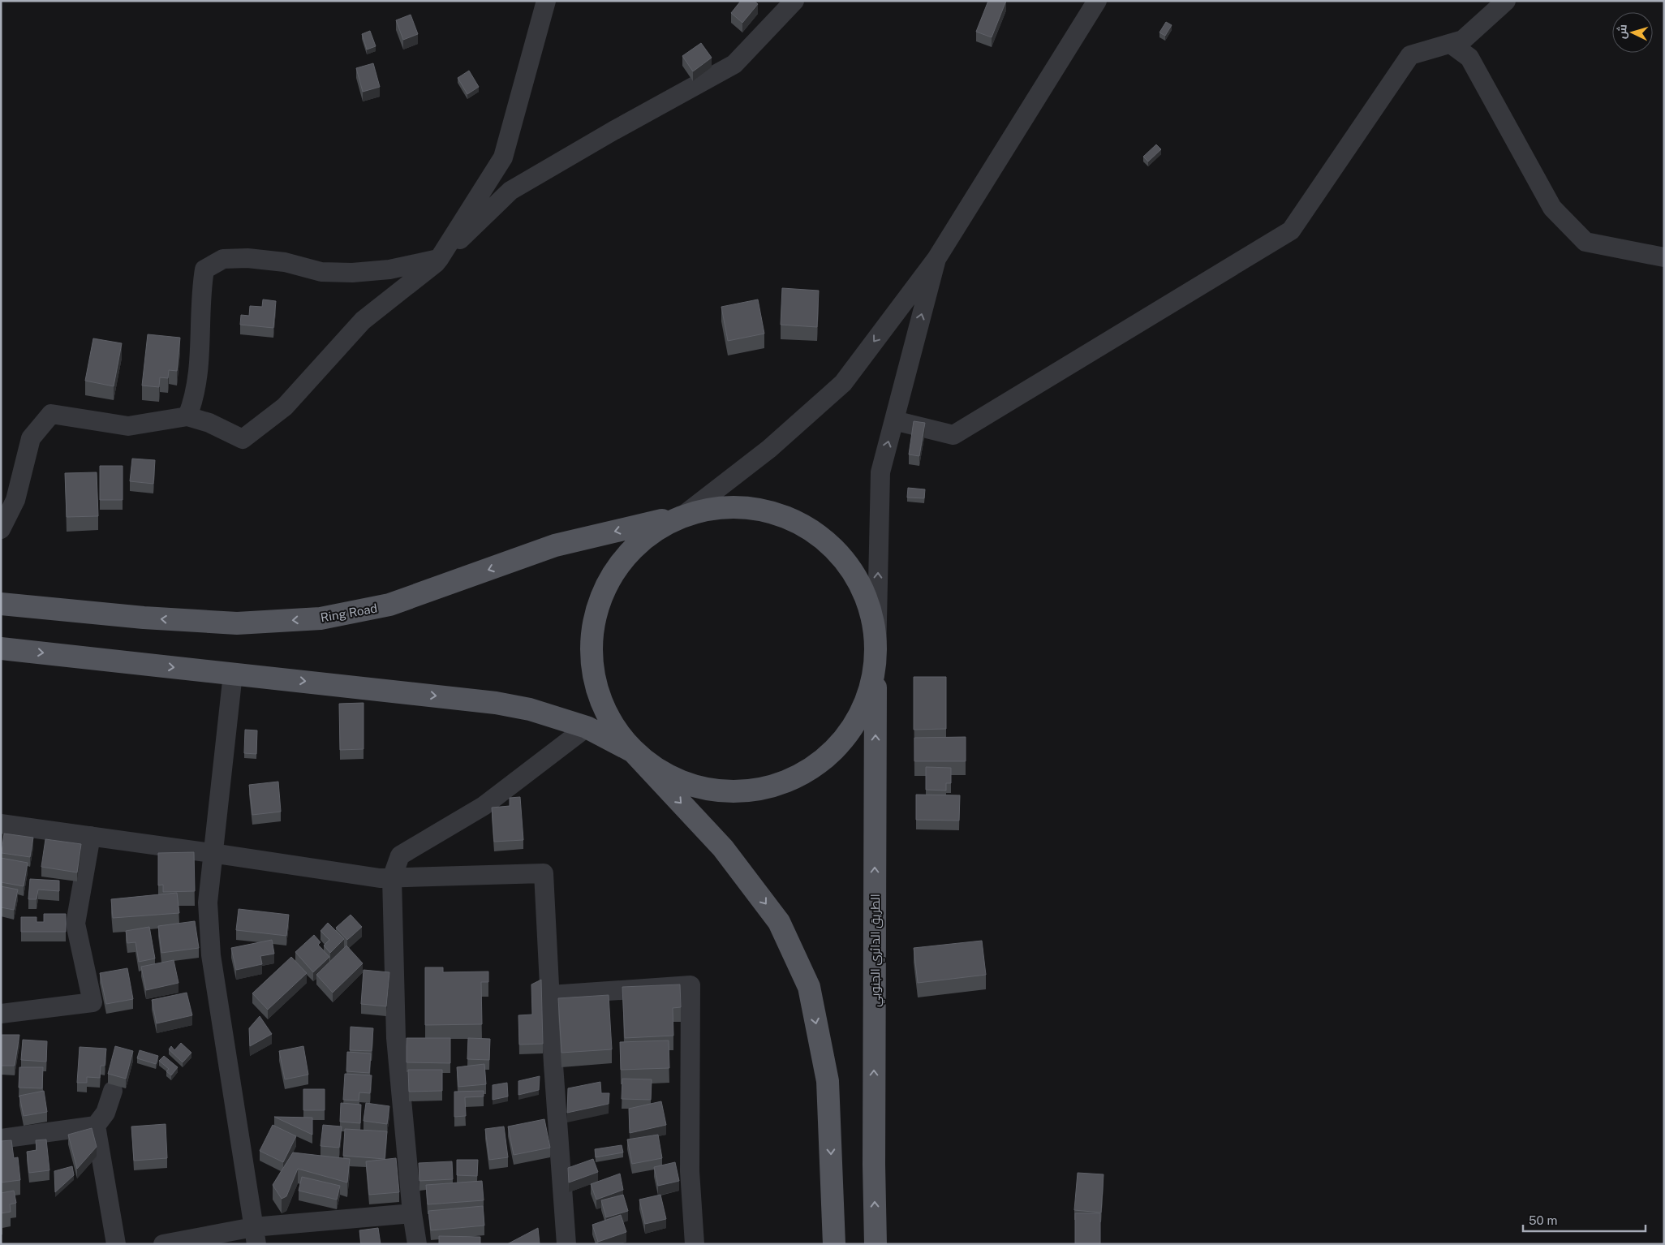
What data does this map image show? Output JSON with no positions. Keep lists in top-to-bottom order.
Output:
{
  "streets": {
    "main road": ["Ring Road", "الطريق الدائري الجنوبي"]
  },
  "crossings": [
    ["Ring Road", "الطريق الدائري الجنوبي"]
  ],
  "one_way": ["الطريق الدائري الجنوبي"],
  "scale_bar": "50 m",
  "north": "left"
}
